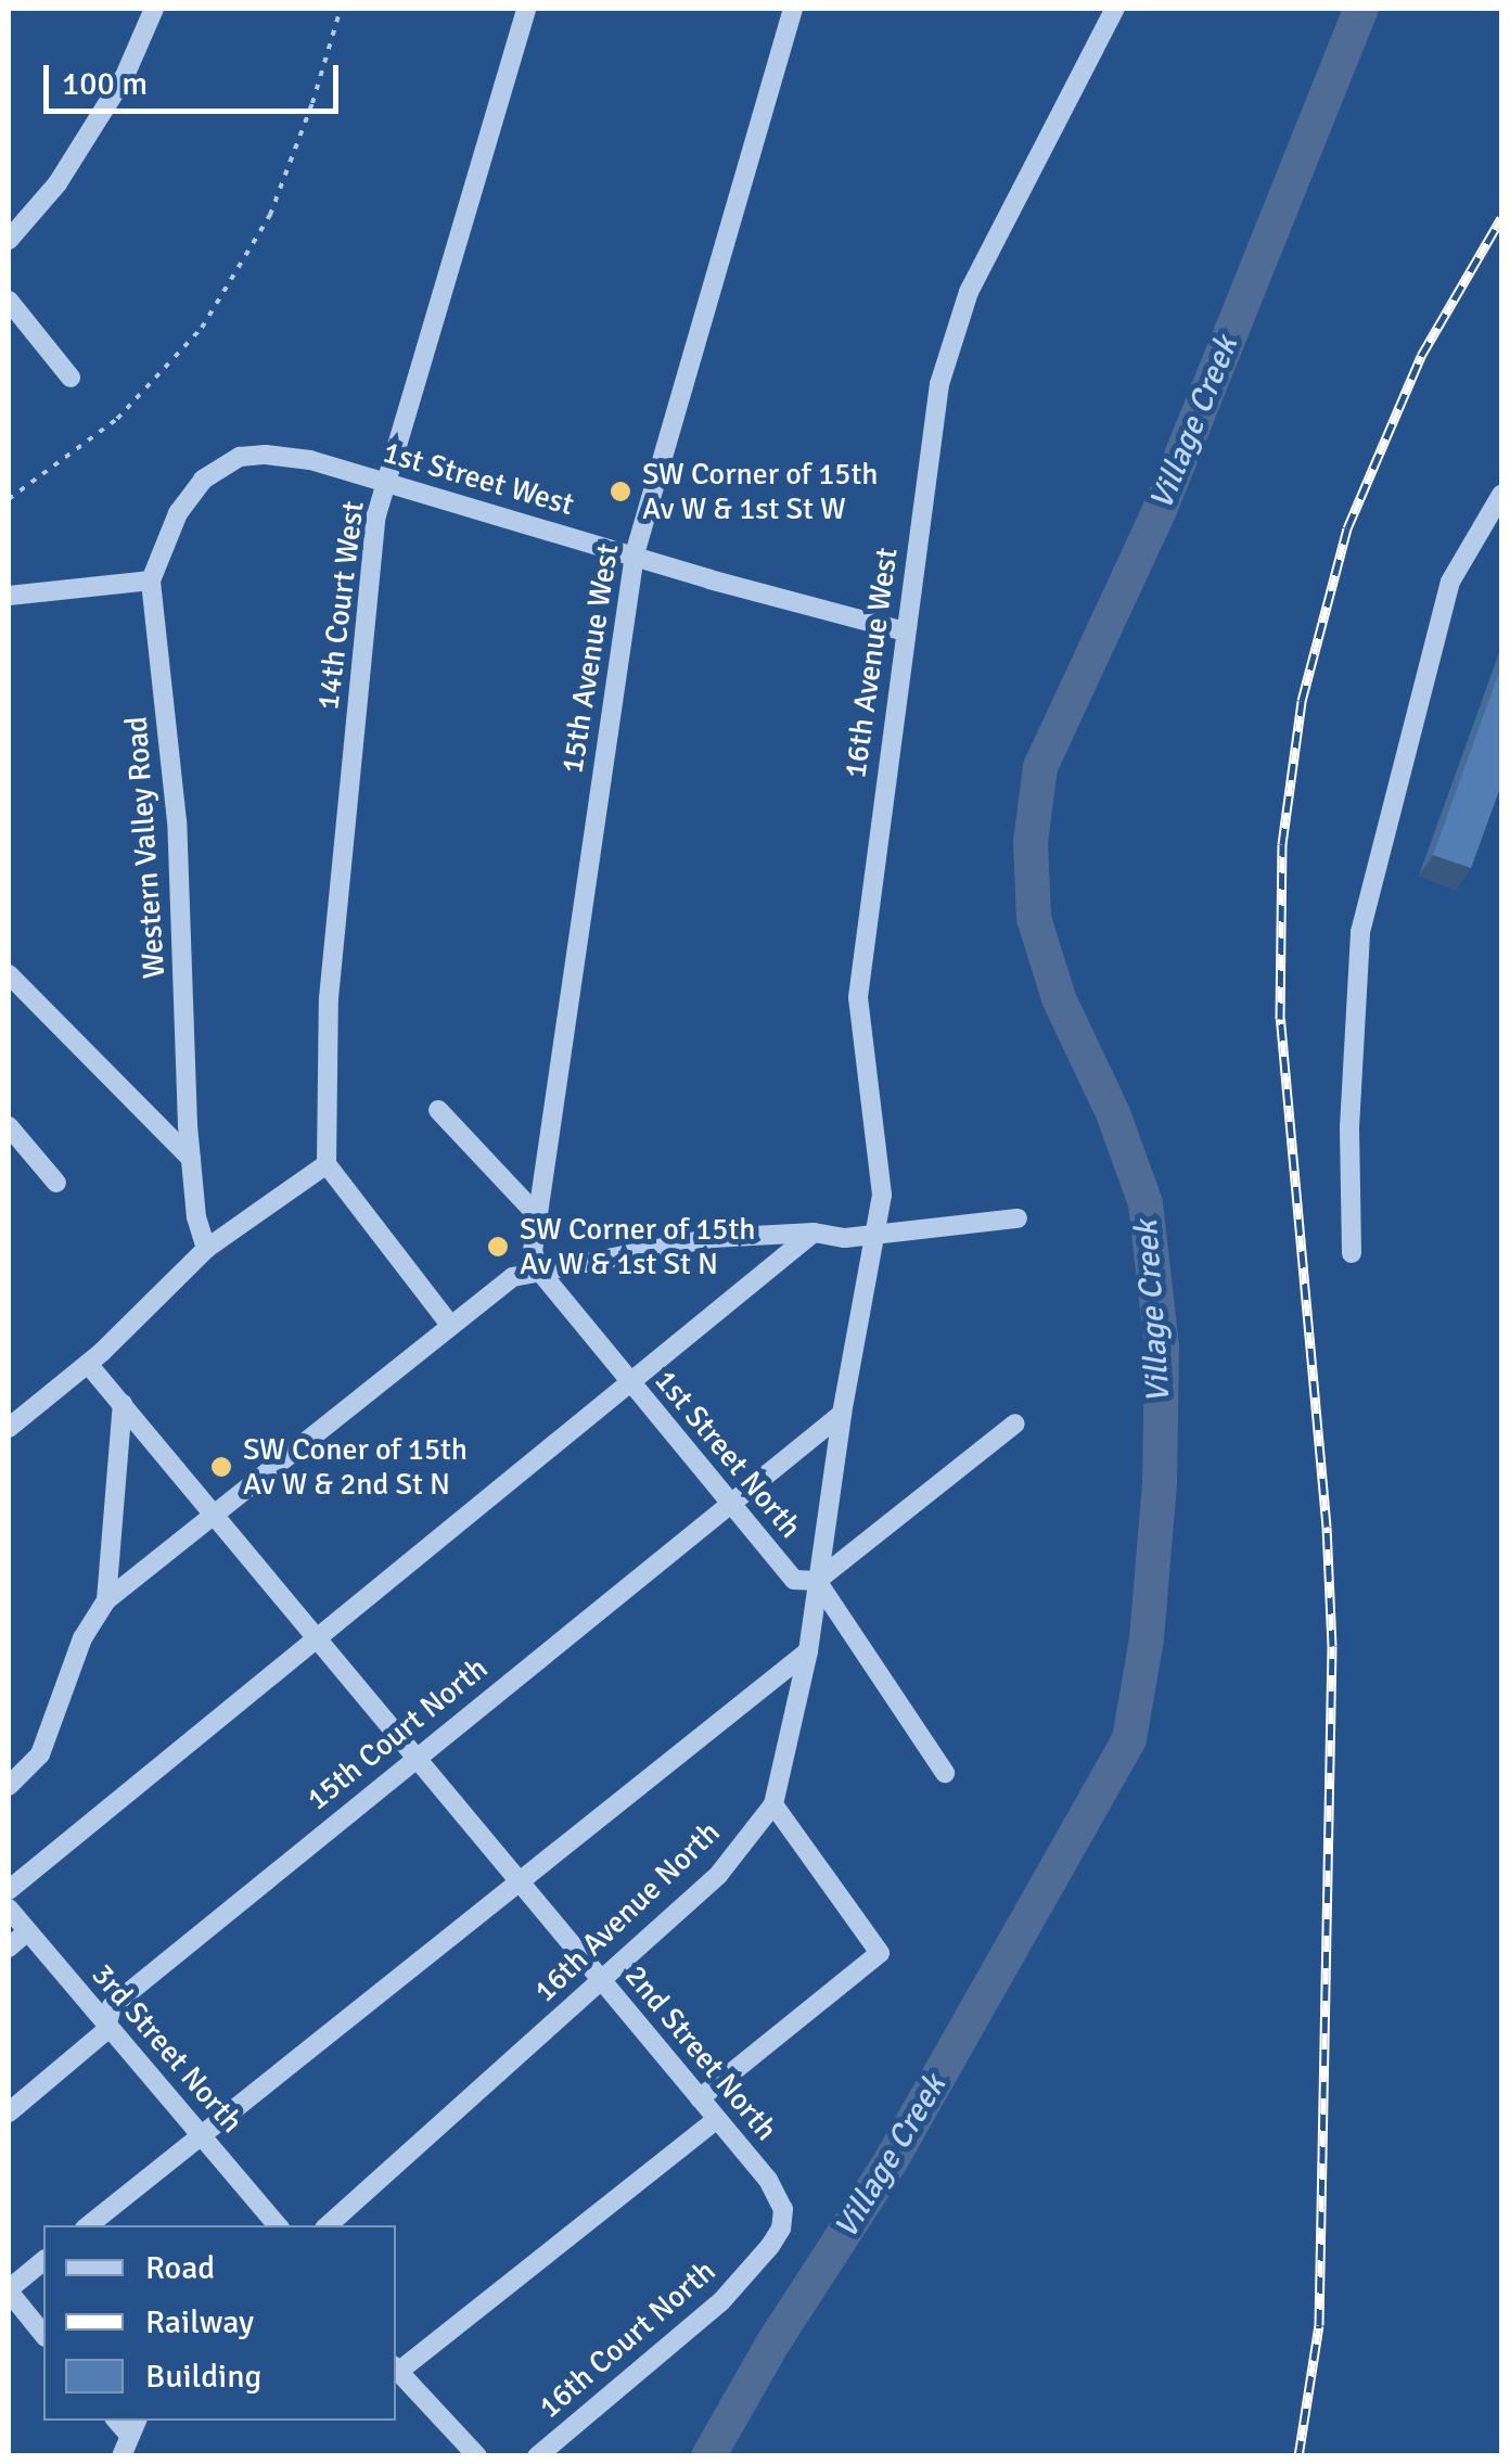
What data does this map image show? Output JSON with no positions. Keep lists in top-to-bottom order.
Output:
{
  "streets": {
    "street": [
      "1st Street West",
      "14th Court West",
      "15th Avenue West",
      "16th Avenue West",
      "Western Valley Road",
      "1st Street North",
      "15th Court North",
      "16th Avenue North",
      "3rd Street North",
      "2nd Street North",
      "16th Court North"
    ]
  },
  "crossings": [
    ["1st Street West", "14th Court West"],
    ["1st Street West", "15th Avenue West"],
    ["1st Street West", "16th Avenue West"],
    ["1st Street West", "Western Valley Road"],
    ["15th Avenue West", "1st Street North"],
    ["16th Avenue West", "16th Avenue North"],
    ["1st Street North", "15th Court North"],
    ["1st Street North", "16th Avenue North"],
    ["15th Court North", "16th Avenue North"],
    ["15th Court North", "3rd Street North"],
    ["15th Court North", "2nd Street North"],
    ["16th Avenue North", "2nd Street North"],
    ["2nd Street North", "16th Court North"]
  ],
  "water": ["Village Creek"],
  "places": ["SW Corner of 15th Av W & 1st St W", "SW Corner of 15th Av W & 1st St N", "SW Coner of 15th Av W & 2nd St N"],
  "legend": ["Road", "Railway", "Building"],
  "scale_bar": "100 m"
}
